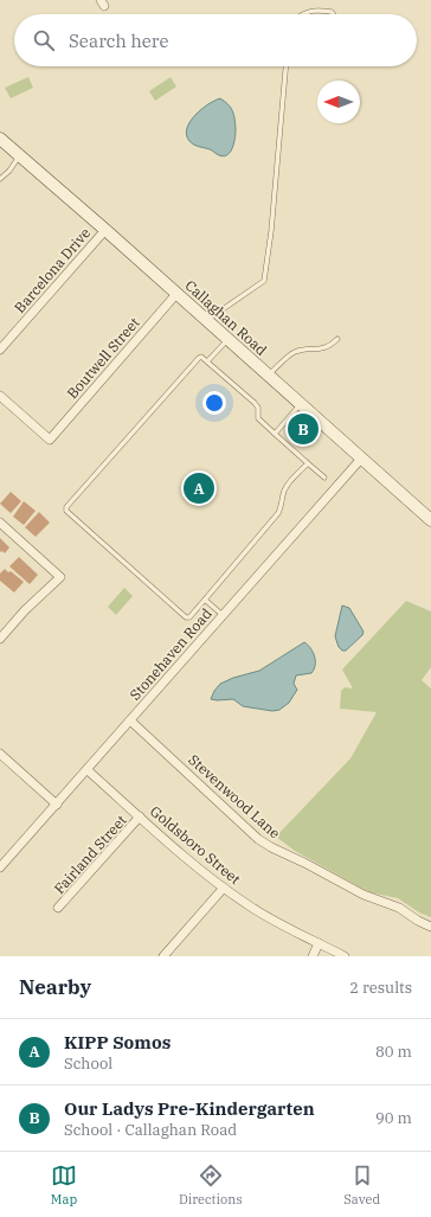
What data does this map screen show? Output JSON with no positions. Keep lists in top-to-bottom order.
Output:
{
  "streets": {
    "main road": ["Callaghan Road"],
    "street": [
      "Barcelona Drive",
      "Boutwell Street",
      "Stonehaven Road",
      "Stevenwood Lane",
      "Goldsboro Street",
      "Fairland Street"
    ]
  },
  "crossings": [
    ["Barcelona Drive", "Callaghan Road"],
    ["Callaghan Road", "Boutwell Street"],
    ["Callaghan Road", "Stonehaven Road"],
    ["Stonehaven Road", "Stevenwood Lane"],
    ["Stonehaven Road", "Goldsboro Street"],
    ["Goldsboro Street", "Fairland Street"]
  ],
  "north": "left",
  "page": {
    "search": "Search here",
    "pins": ["B", "A"],
    "heading": ["Nearby", "2 results"],
    "list": [
      {
        "mark": "A",
        "name": "KIPP Somos",
        "note": "School",
        "value": "80 m"
      },
      {
        "mark": "B",
        "name": "Our Ladys Pre-Kindergarten",
        "note": "School · Callaghan Road",
        "value": "90 m"
      }
    ],
    "nav": ["Map", "Directions", "Saved"]
  }
}
